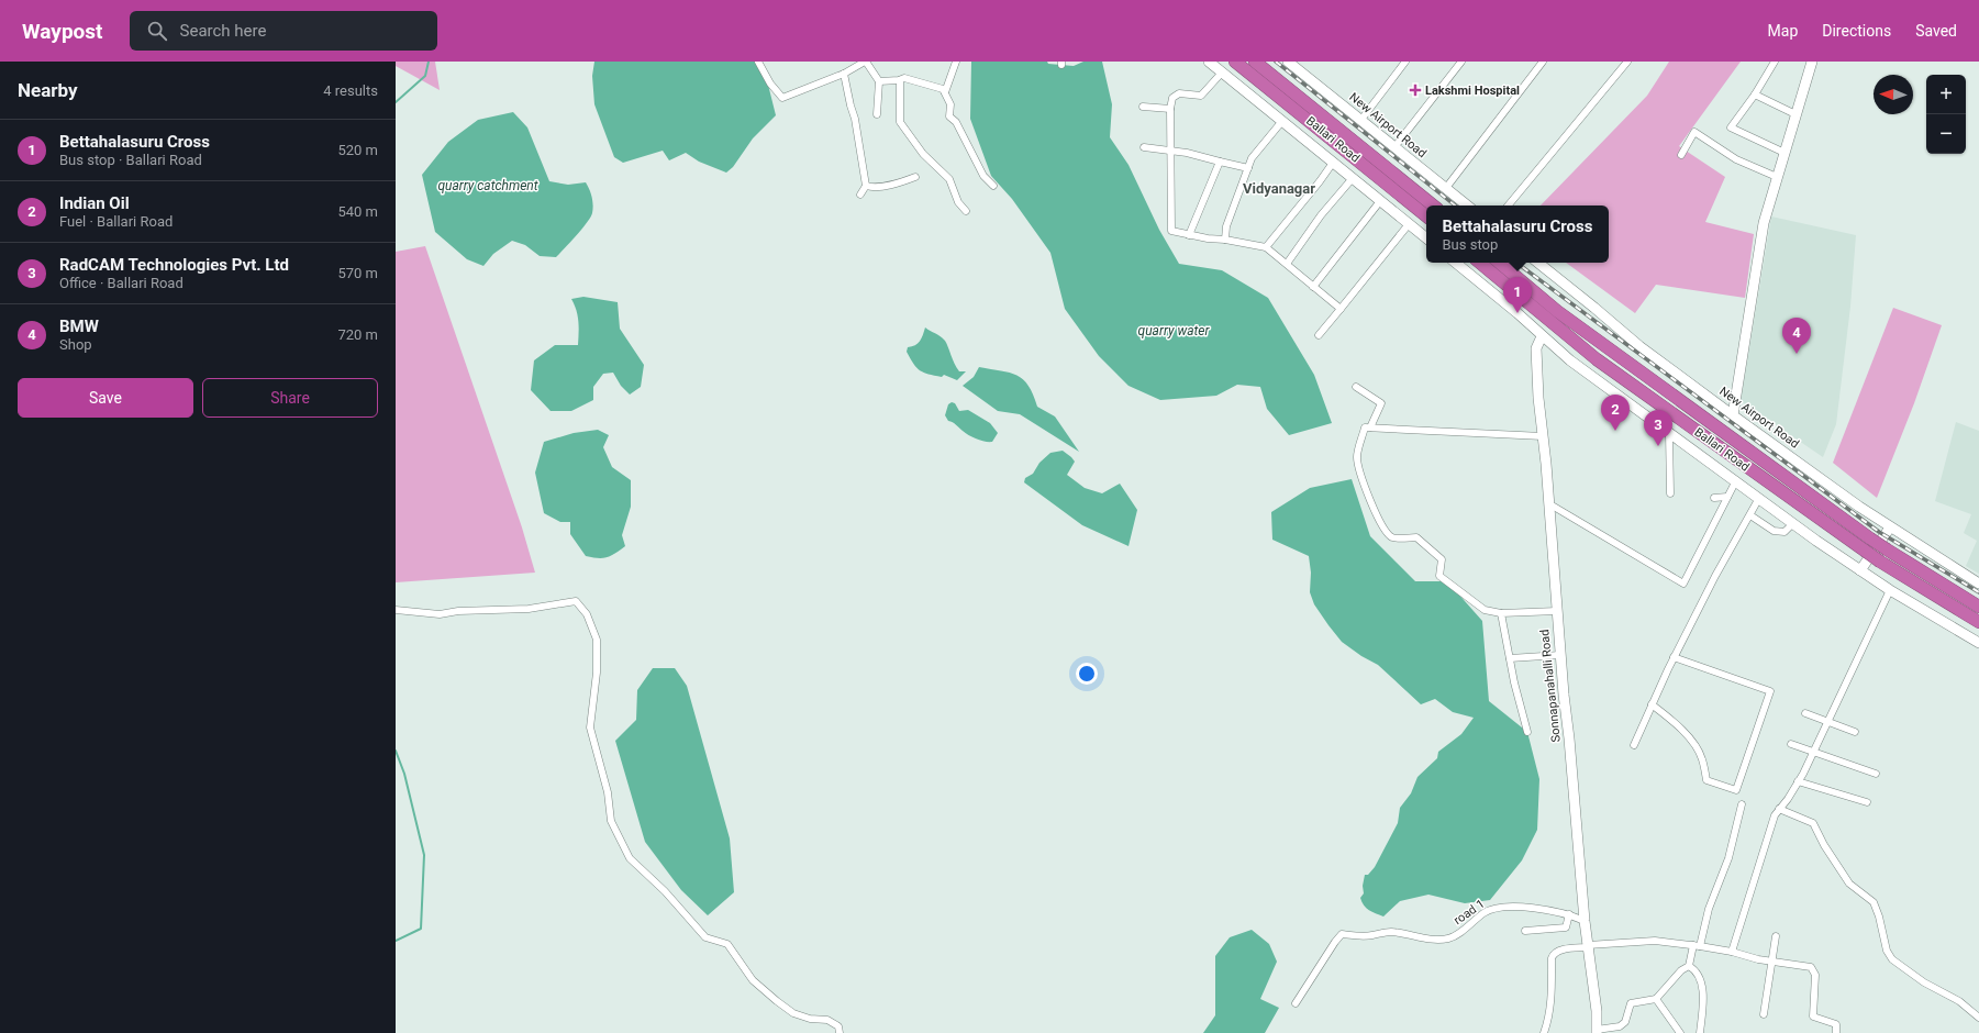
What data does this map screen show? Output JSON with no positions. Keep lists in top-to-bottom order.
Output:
{
  "streets": {
    "highway": ["Ballari Road"],
    "street": ["New Airport Road", "Sonnapanahalli Road", "road 1"]
  },
  "crossings": [
    ["Sonnapanahalli Road", "road 1"]
  ],
  "districts": ["Vidyanagar"],
  "water": ["quarry catchment", "quarry water"],
  "places": {
    "health": ["Lakshmi Hospital"]
  },
  "north": "left",
  "page": {
    "header": "Waypost",
    "search": "Search here",
    "nav": ["Map", "Directions", "Saved"],
    "heading": ["Nearby", "4 results"],
    "map_buttons": ["+", "−"],
    "list": [
      {
        "mark": "1",
        "name": "Bettahalasuru Cross",
        "note": "Bus stop · Ballari Road",
        "value": "520 m"
      },
      {
        "mark": "2",
        "name": "Indian Oil",
        "note": "Fuel · Ballari Road",
        "value": "540 m"
      },
      {
        "mark": "3",
        "name": "RadCAM Technologies Pvt. Ltd",
        "note": "Office · Ballari Road",
        "value": "570 m"
      },
      {
        "mark": "4",
        "name": "BMW",
        "note": "Shop",
        "value": "720 m"
      }
    ],
    "popup": ["Bettahalasuru Cross", "Bus stop"],
    "pins": [
      "1",
      "4",
      "2",
      "3"
    ],
    "buttons": ["Save", "Share"]
  }
}
